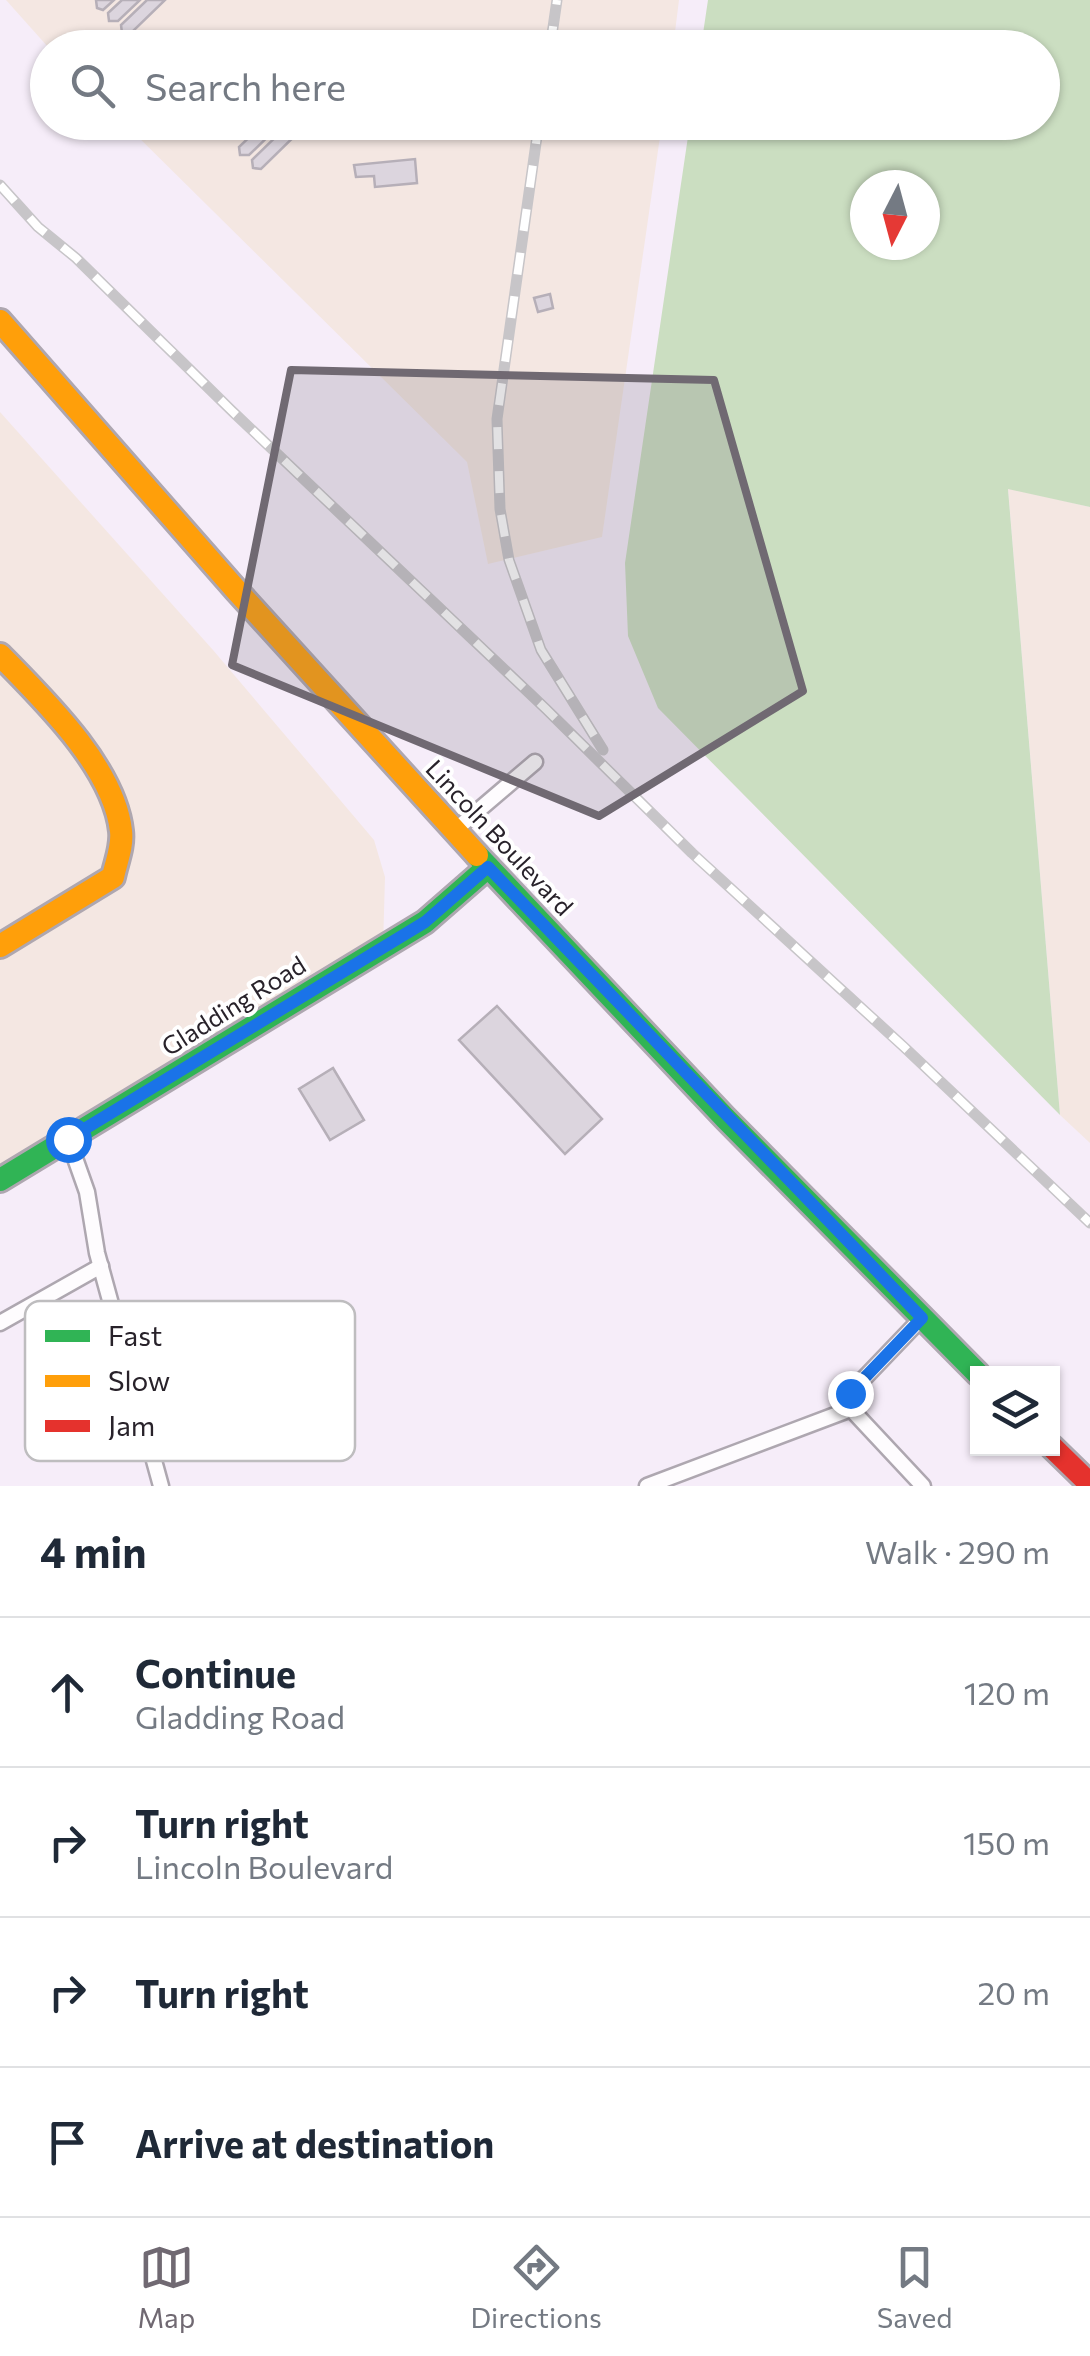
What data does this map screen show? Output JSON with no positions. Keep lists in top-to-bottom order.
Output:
{
  "streets": {
    "main road": ["Lincoln Boulevard", "Gladding Road"]
  },
  "crossings": [
    ["Lincoln Boulevard", "Gladding Road"]
  ],
  "legend": ["Fast", "Slow", "Jam"],
  "north": "bottom",
  "page": {
    "search": "Search here",
    "heading": ["4 min", "Walk · 290 m"],
    "list": [
      ["Continue", "Gladding Road", "120 m"],
      ["Turn right", "Lincoln Boulevard", "150 m"],
      ["Turn right", "20 m"],
      "Arrive at destination"
    ],
    "nav": ["Map", "Directions", "Saved"]
  }
}
